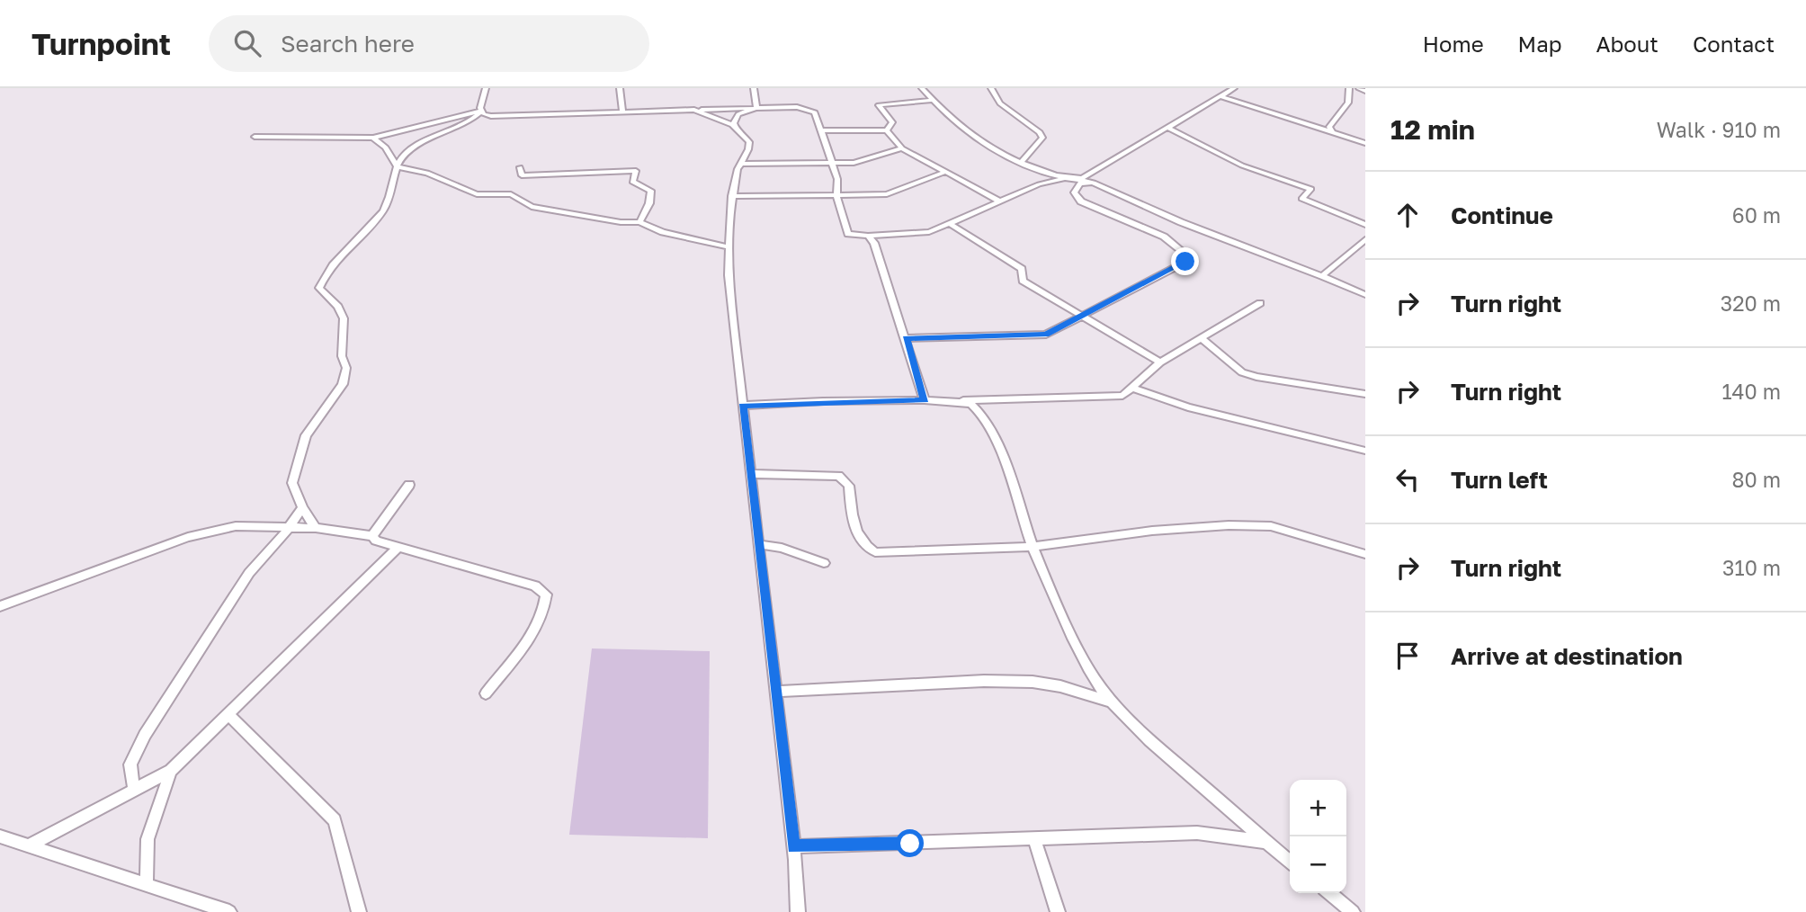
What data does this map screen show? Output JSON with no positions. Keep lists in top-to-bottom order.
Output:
{
  "page": {
    "header": "Turnpoint",
    "search": "Search here",
    "nav": [
      "Home",
      "Map",
      "About",
      "Contact"
    ],
    "heading": ["12 min", "Walk · 910 m"],
    "list": [
      ["Continue", "60 m"],
      ["Turn right", "320 m"],
      ["Turn right", "140 m"],
      ["Turn left", "80 m"],
      ["Turn right", "310 m"],
      "Arrive at destination"
    ],
    "map_buttons": ["+", "−"]
  }
}
